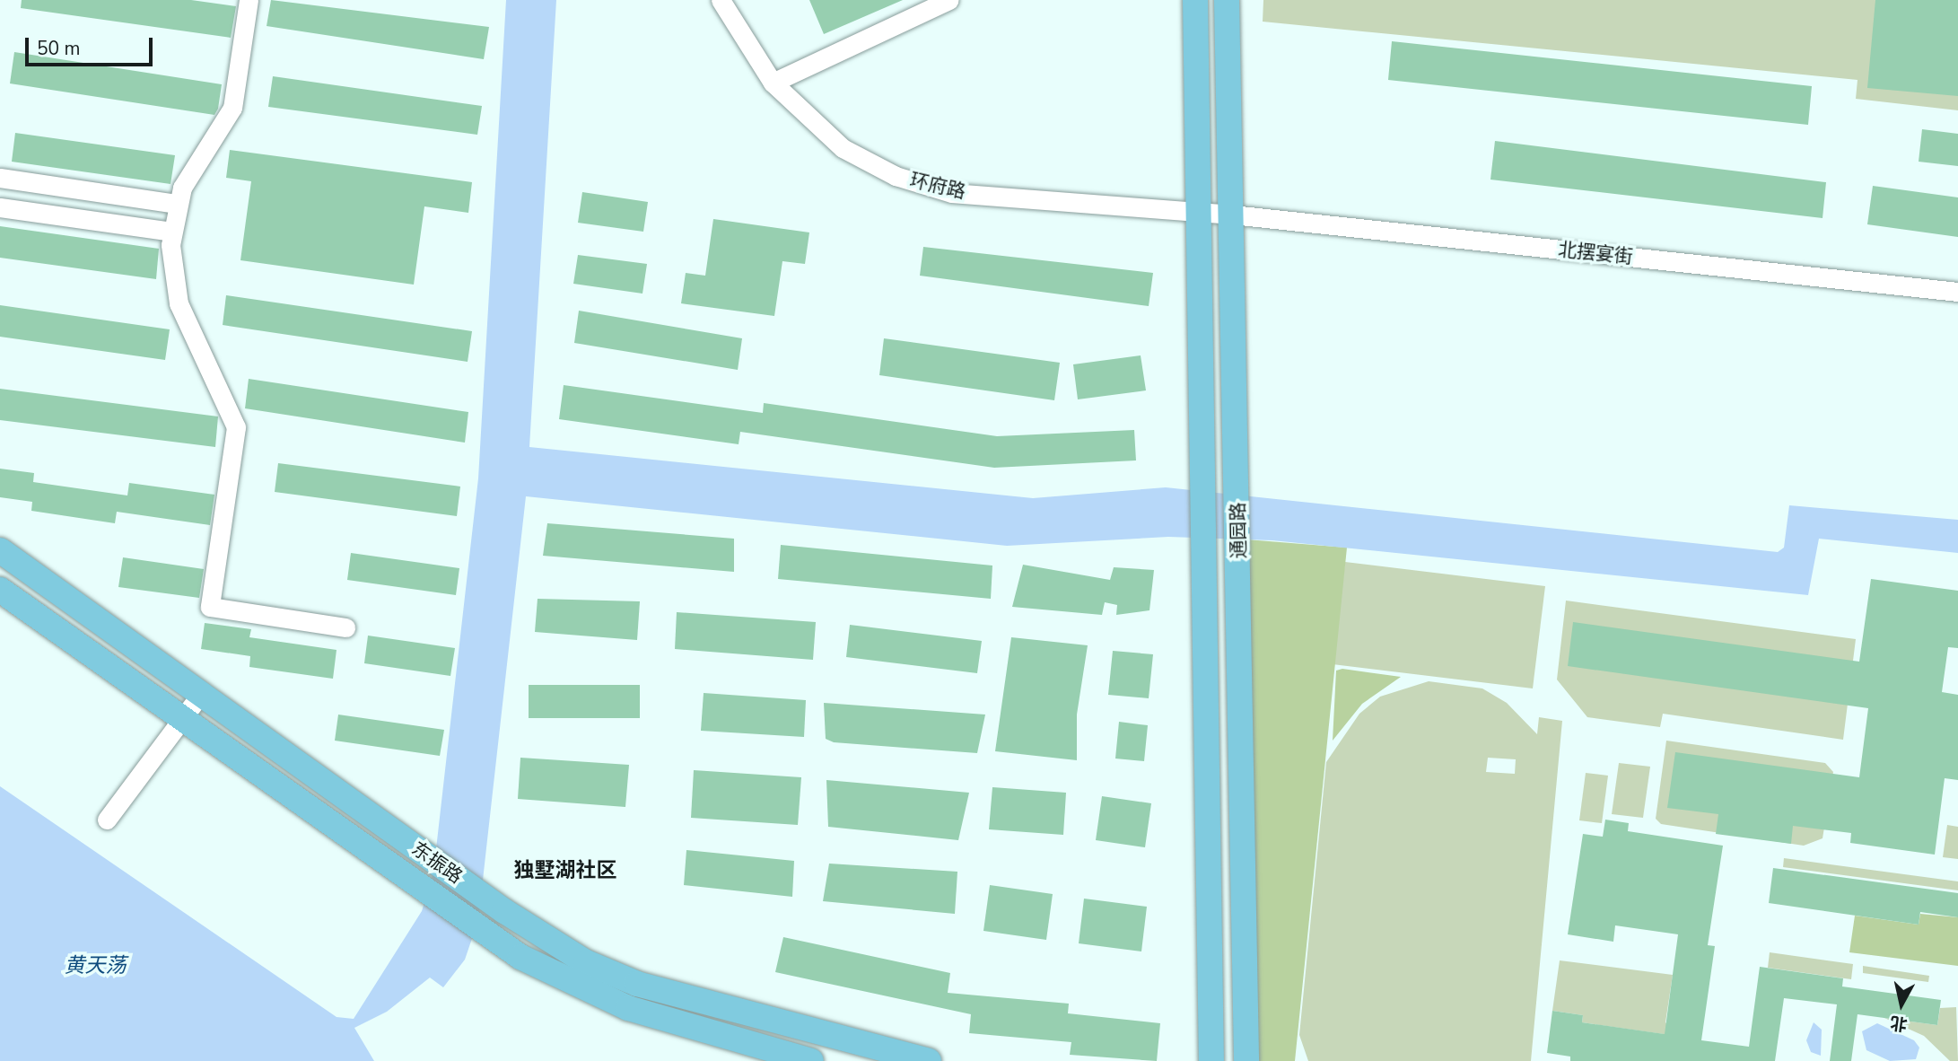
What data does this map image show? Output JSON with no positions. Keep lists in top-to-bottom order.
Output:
{
  "streets": {
    "main road": ["通园路", "东振路"],
    "street": ["环府路", "北摆宴街"]
  },
  "crossings": [
    ["环府路", "北摆宴街"],
    ["环府路", "通园路"],
    ["北摆宴街", "通园路"]
  ],
  "districts": ["独墅湖社区"],
  "water": ["黄天荡"],
  "scale_bar": "50 m",
  "north": "bottom"
}
